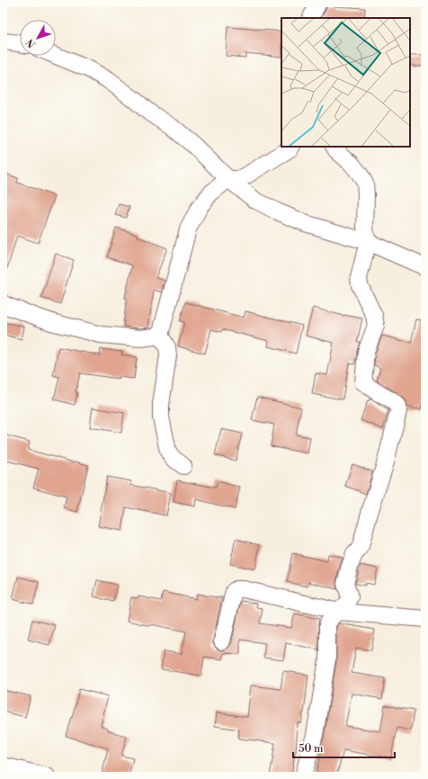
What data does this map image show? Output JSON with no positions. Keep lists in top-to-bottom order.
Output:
{
  "scale_bar": "50 m",
  "north": "bottom left"
}
